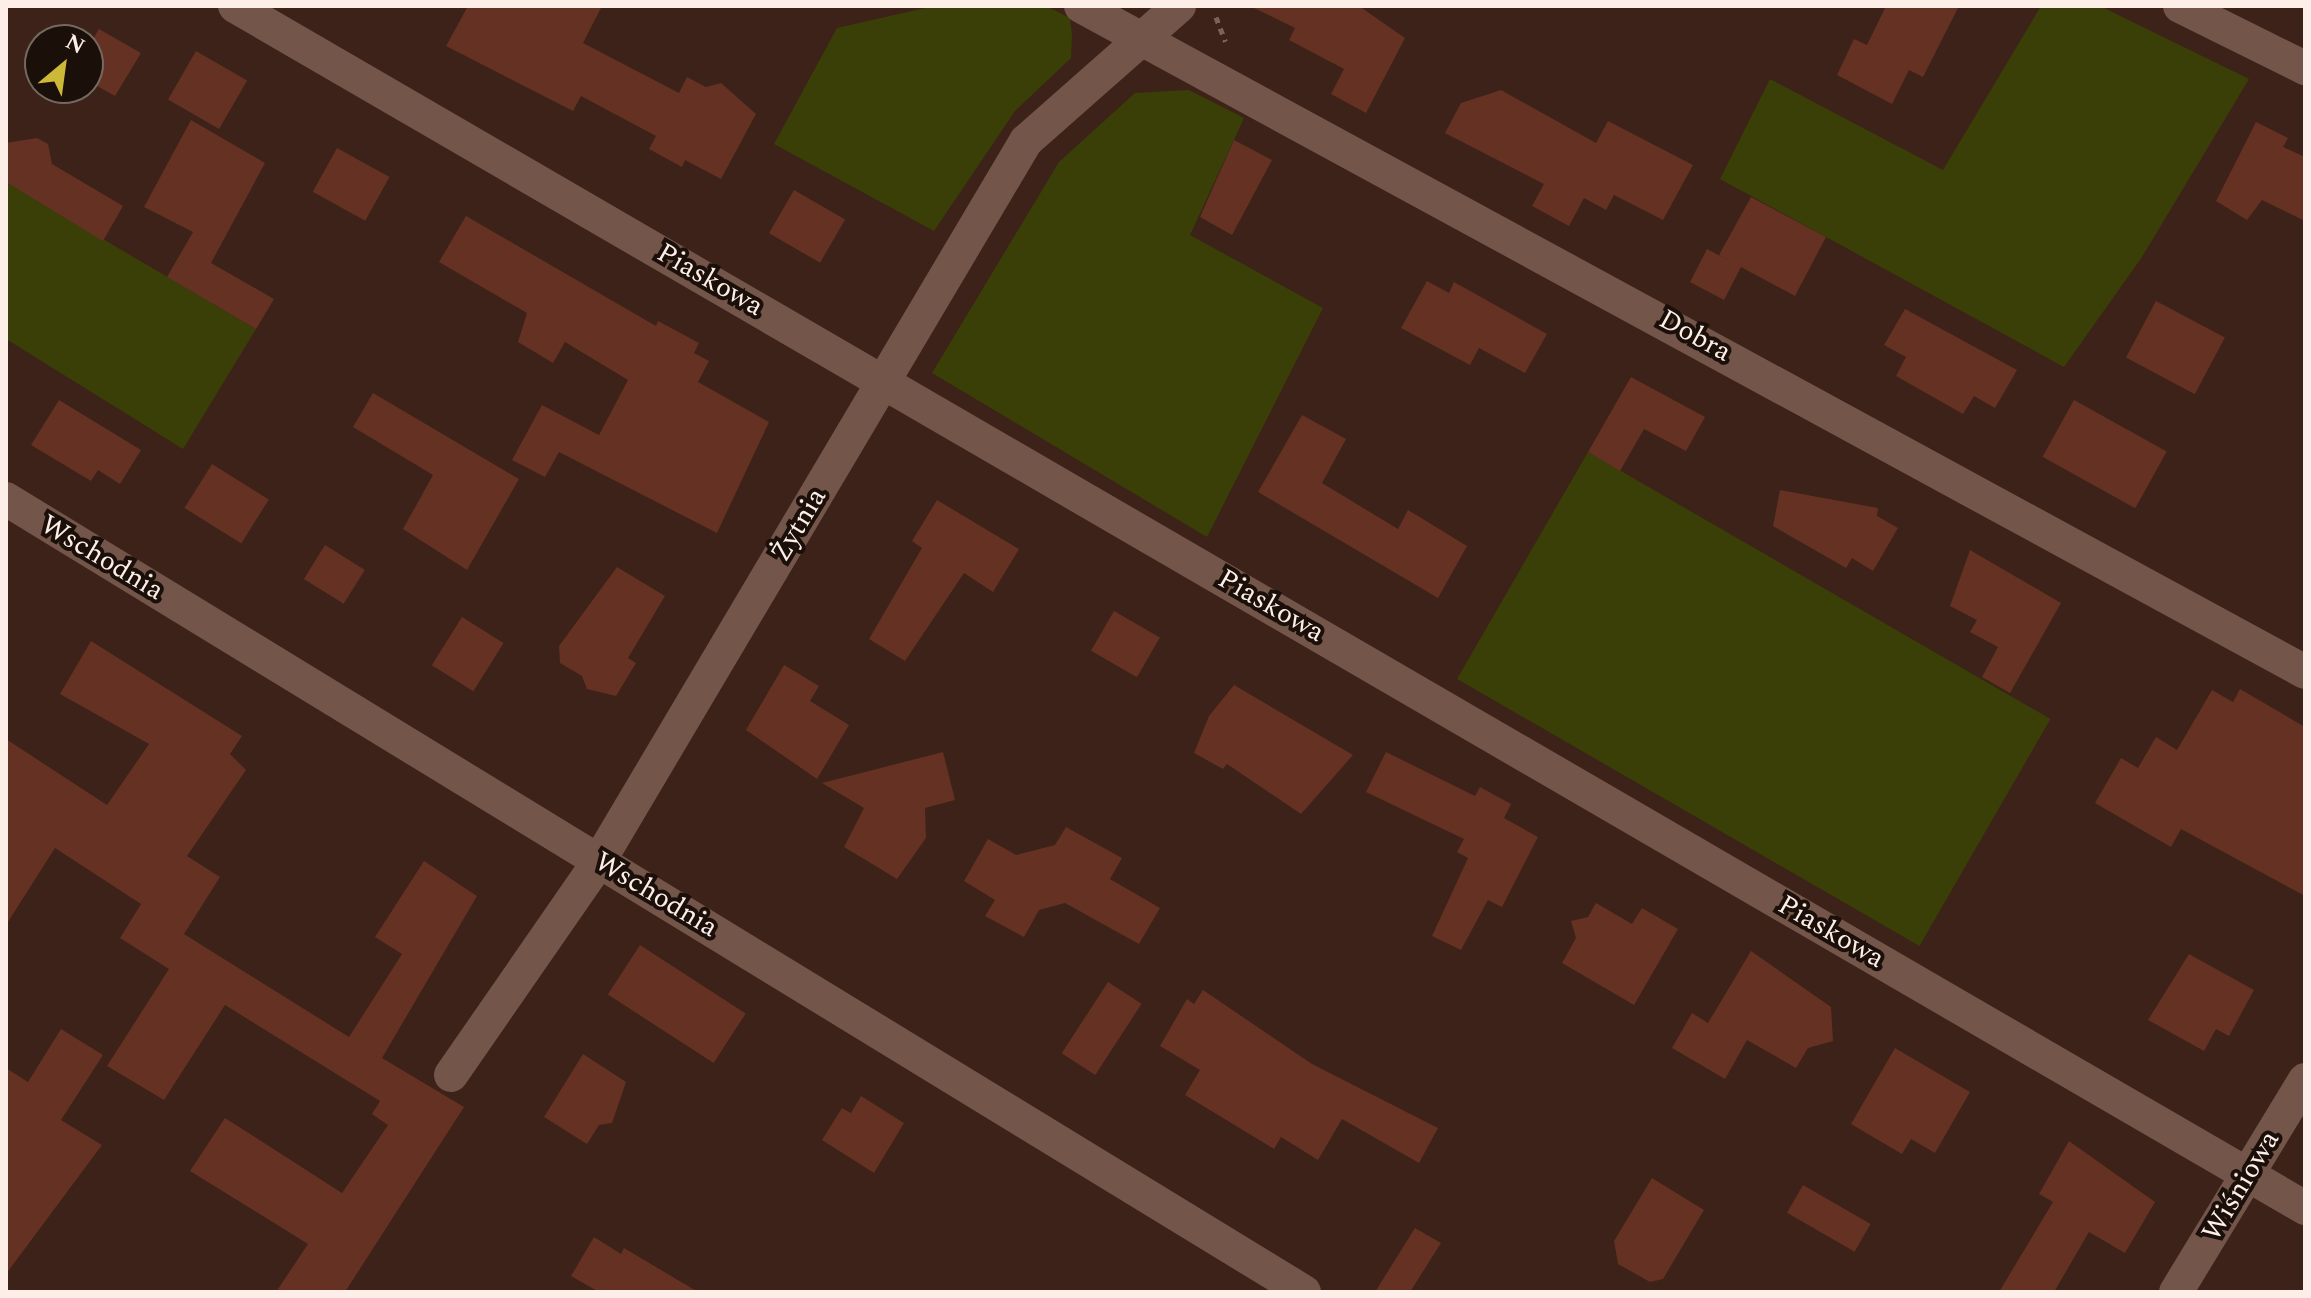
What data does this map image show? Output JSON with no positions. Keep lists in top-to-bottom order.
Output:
{
  "streets": {
    "street": [
      "Piaskowa",
      "Dobra",
      "Żytnia",
      "Wschodnia",
      "Wiśniowa"
    ]
  },
  "crossings": [
    ["Piaskowa", "Żytnia"],
    ["Piaskowa", "Wiśniowa"],
    ["Dobra", "Żytnia"],
    ["Żytnia", "Wschodnia"]
  ],
  "north": "top right"
}
